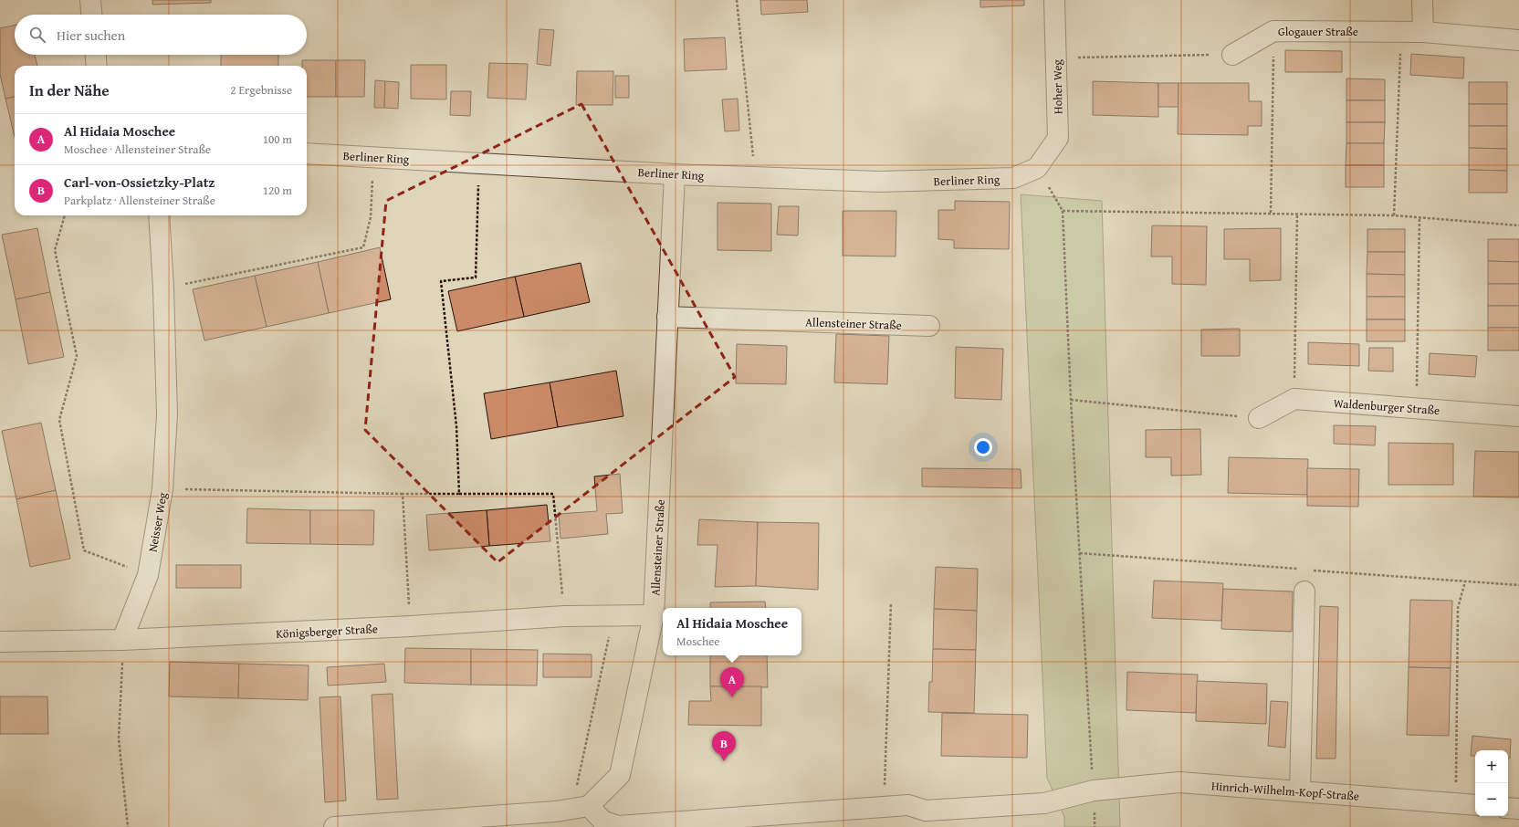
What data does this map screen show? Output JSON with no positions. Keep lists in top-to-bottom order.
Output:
{
  "streets": {
    "street": [
      "Glogauer Straße",
      "Hoher Weg",
      "Berliner Ring",
      "Allensteiner Straße",
      "Waldenburger Straße",
      "Neisser Weg",
      "Königsberger Straße",
      "Hinrich-Wilhelm-Kopf-Straße"
    ]
  },
  "crossings": [
    ["Hoher Weg", "Berliner Ring"],
    ["Berliner Ring", "Allensteiner Straße"],
    ["Allensteiner Straße", "Königsberger Straße"],
    ["Allensteiner Straße", "Hinrich-Wilhelm-Kopf-Straße"],
    ["Neisser Weg", "Königsberger Straße"]
  ],
  "page": {
    "search": "Hier suchen",
    "heading": ["In der Nähe", "2 Ergebnisse"],
    "list": [
      {
        "mark": "A",
        "name": "Al Hidaia Moschee",
        "note": "Moschee · Allensteiner Straße",
        "value": "100 m"
      },
      {
        "mark": "B",
        "name": "Carl-von-Ossietzky-Platz",
        "note": "Parkplatz · Allensteiner Straße",
        "value": "120 m"
      }
    ],
    "popup": ["Al Hidaia Moschee", "Moschee"],
    "pins": ["A", "B"],
    "map_buttons": ["+", "−"]
  }
}
